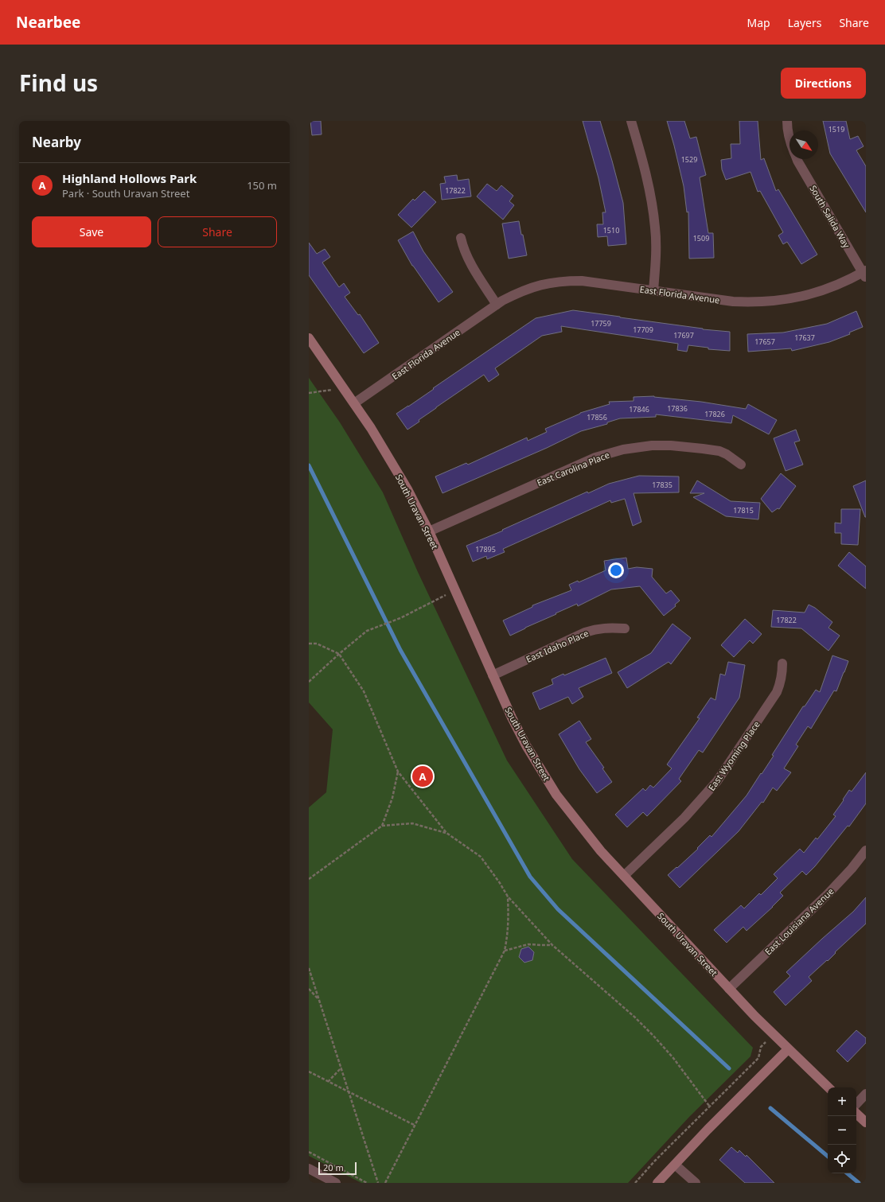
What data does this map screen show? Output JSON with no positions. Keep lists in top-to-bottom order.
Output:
{
  "streets": {
    "street": [
      "South Salida Way",
      "East Florida Avenue",
      "East Carolina Place",
      "South Uravan Street",
      "East Idaho Place",
      "East Wyoming Place",
      "East Louisiana Avenue"
    ]
  },
  "crossings": [
    ["South Salida Way", "East Florida Avenue"],
    ["East Florida Avenue", "South Uravan Street"],
    ["East Carolina Place", "South Uravan Street"],
    ["South Uravan Street", "East Idaho Place"],
    ["South Uravan Street", "East Wyoming Place"],
    ["South Uravan Street", "East Louisiana Avenue"]
  ],
  "house_numbers": [
    "1519",
    "1529",
    "17822",
    "1510",
    "1509",
    "17759",
    "17709",
    "17697",
    "17637",
    "17657",
    "17836",
    "17846",
    "17826",
    "17856",
    "17835",
    "17815",
    "17895",
    "17822"
  ],
  "scale_bar": "20 m",
  "north": "bottom right",
  "page": {
    "header": "Nearbee",
    "nav": ["Map", "Layers", "Share"],
    "title": "Find us",
    "buttons": [
      "Directions",
      ["Save", "Share"]
    ],
    "heading": "Nearby",
    "list": [
      {
        "mark": "A",
        "name": "Highland Hollows Park",
        "note": "Park · South Uravan Street",
        "value": "150 m"
      }
    ],
    "pins": "A",
    "map_buttons": ["+", "−"],
    "scale": "20 m"
  }
}
